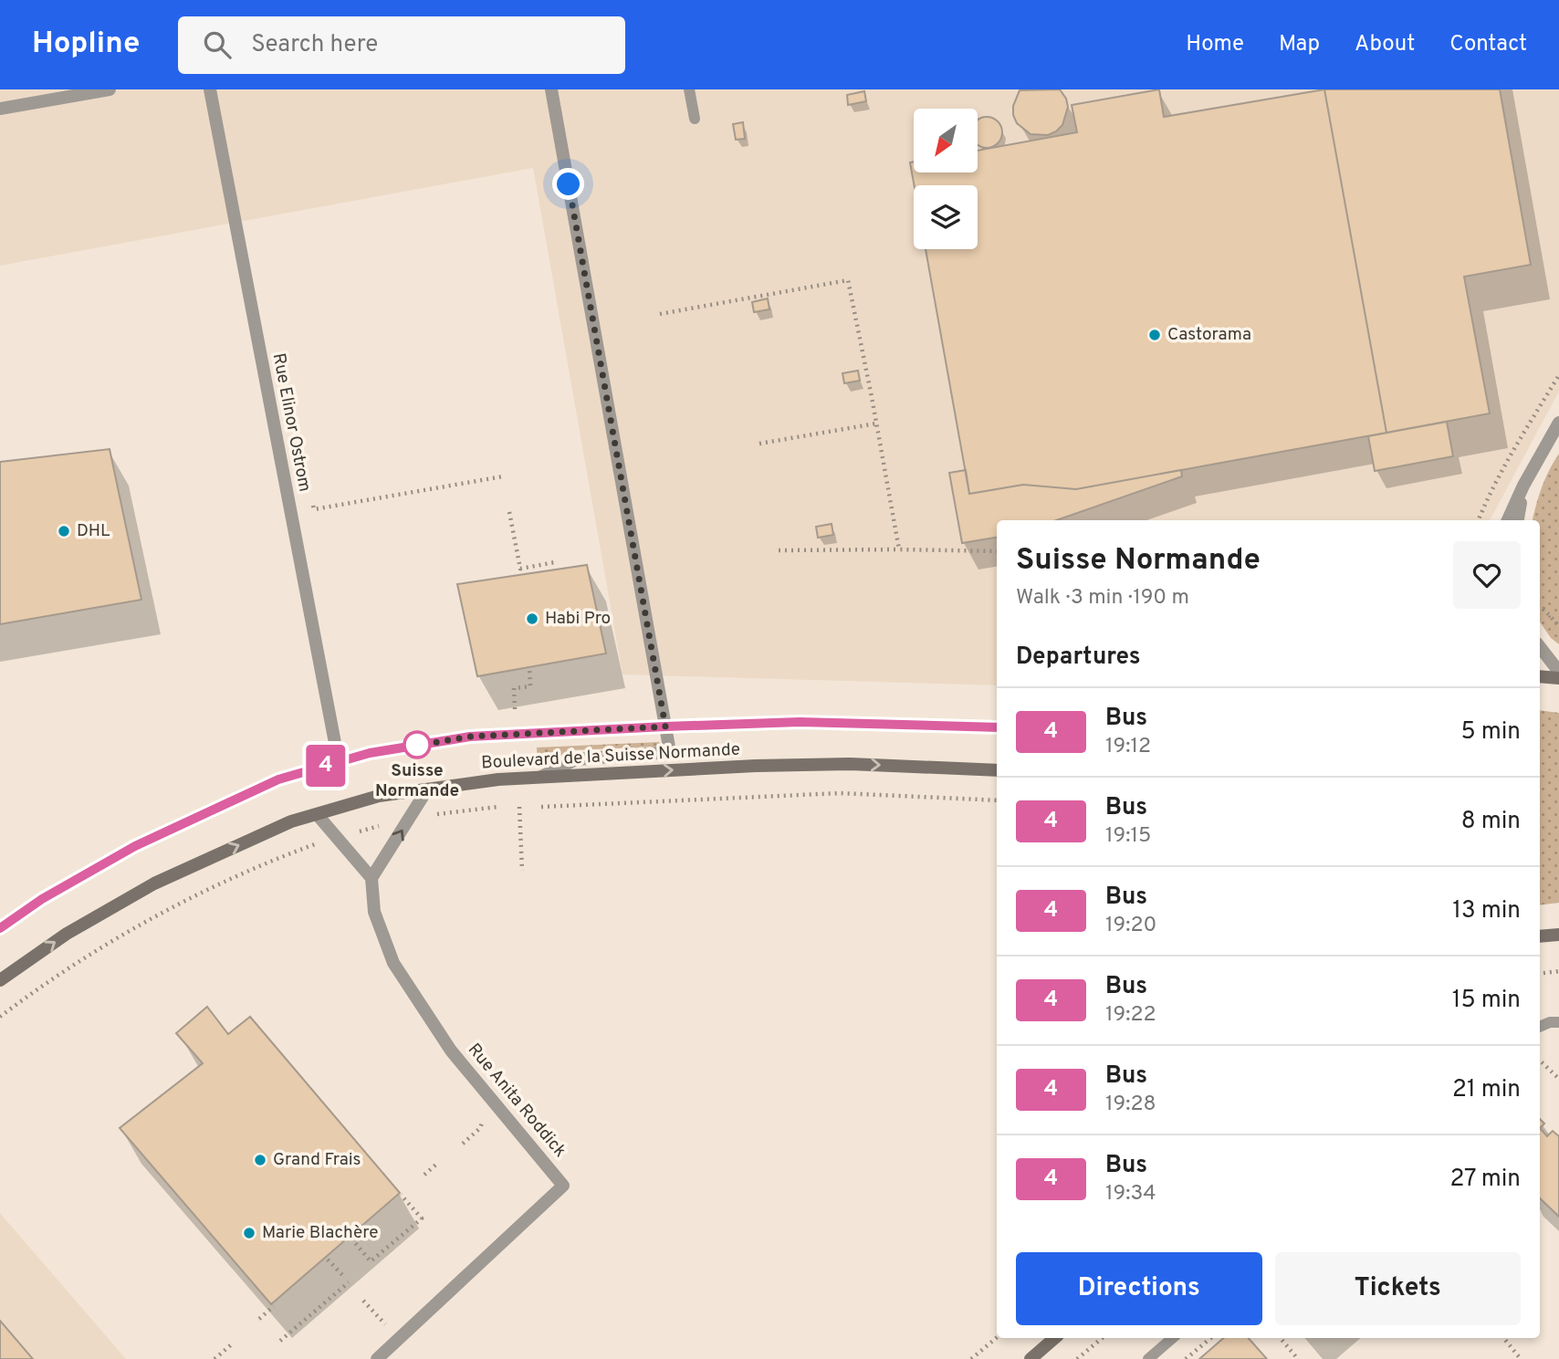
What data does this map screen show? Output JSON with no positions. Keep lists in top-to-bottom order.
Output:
{
  "streets": {
    "street": ["Rue Elinor Ostrom", "Boulevard de la Suisse Normande", "Rue Anita Roddick"]
  },
  "crossings": [
    ["Rue Elinor Ostrom", "Boulevard de la Suisse Normande"]
  ],
  "places": [
    "Castorama",
    "DHL",
    "Habi Pro",
    "Suisse Normande",
    "Grand Frais",
    "Marie Blachère"
  ],
  "lines": ["bus line 4"],
  "north": "bottom left",
  "page": {
    "header": "Hopline",
    "search": "Search here",
    "nav": [
      "Home",
      "Map",
      "About",
      "Contact"
    ],
    "on_map": "4",
    "heading": [
      ["Suisse Normande", "Walk · 3 min · 190 m"],
      "Departures"
    ],
    "list": [
      {
        "mark": "4",
        "name": "Bus",
        "note": "19:12",
        "value": "5 min"
      },
      {
        "mark": "4",
        "name": "Bus",
        "note": "19:15",
        "value": "8 min"
      },
      {
        "mark": "4",
        "name": "Bus",
        "note": "19:20",
        "value": "13 min"
      },
      {
        "mark": "4",
        "name": "Bus",
        "note": "19:22",
        "value": "15 min"
      },
      {
        "mark": "4",
        "name": "Bus",
        "note": "19:28",
        "value": "21 min"
      },
      {
        "mark": "4",
        "name": "Bus",
        "note": "19:34",
        "value": "27 min"
      }
    ],
    "buttons": ["Directions", "Tickets"]
  }
}
